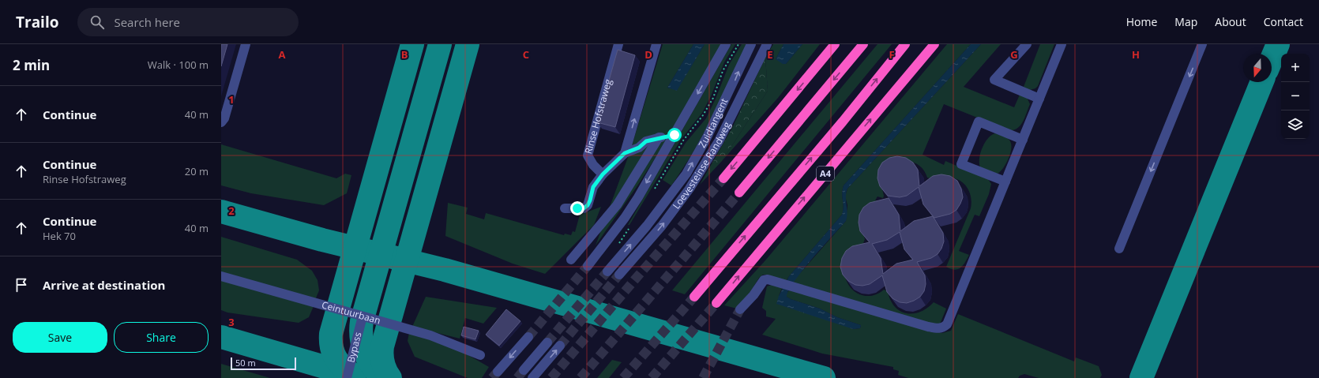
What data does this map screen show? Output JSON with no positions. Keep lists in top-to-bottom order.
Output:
{
  "streets": {
    "highway": ["A4"],
    "street": [
      "Rinse Hofstraweg",
      "Zuidtangent",
      "Loevesteinse Randweg",
      "Ceintuurbaan",
      "Bypass"
    ]
  },
  "crossings": [
    ["Ceintuurbaan", "Bypass"]
  ],
  "scale_bar": "50 m",
  "north": "bottom",
  "page": {
    "header": "Trailo",
    "search": "Search here",
    "nav": [
      "Home",
      "Map",
      "About",
      "Contact"
    ],
    "heading": ["2 min", "Walk · 100 m"],
    "map_buttons": ["+", "−"],
    "list": [
      ["Continue", "40 m"],
      ["Continue", "Rinse Hofstraweg", "20 m"],
      ["Continue", "Hek 70", "40 m"],
      "Arrive at destination"
    ],
    "buttons": ["Save", "Share"],
    "scale": "50 m"
  },
  "grid": {
    "columns": [
      "A",
      "B",
      "C",
      "D",
      "E",
      "F",
      "G",
      "H"
    ],
    "rows": ["1", "2", "3"]
  }
}
